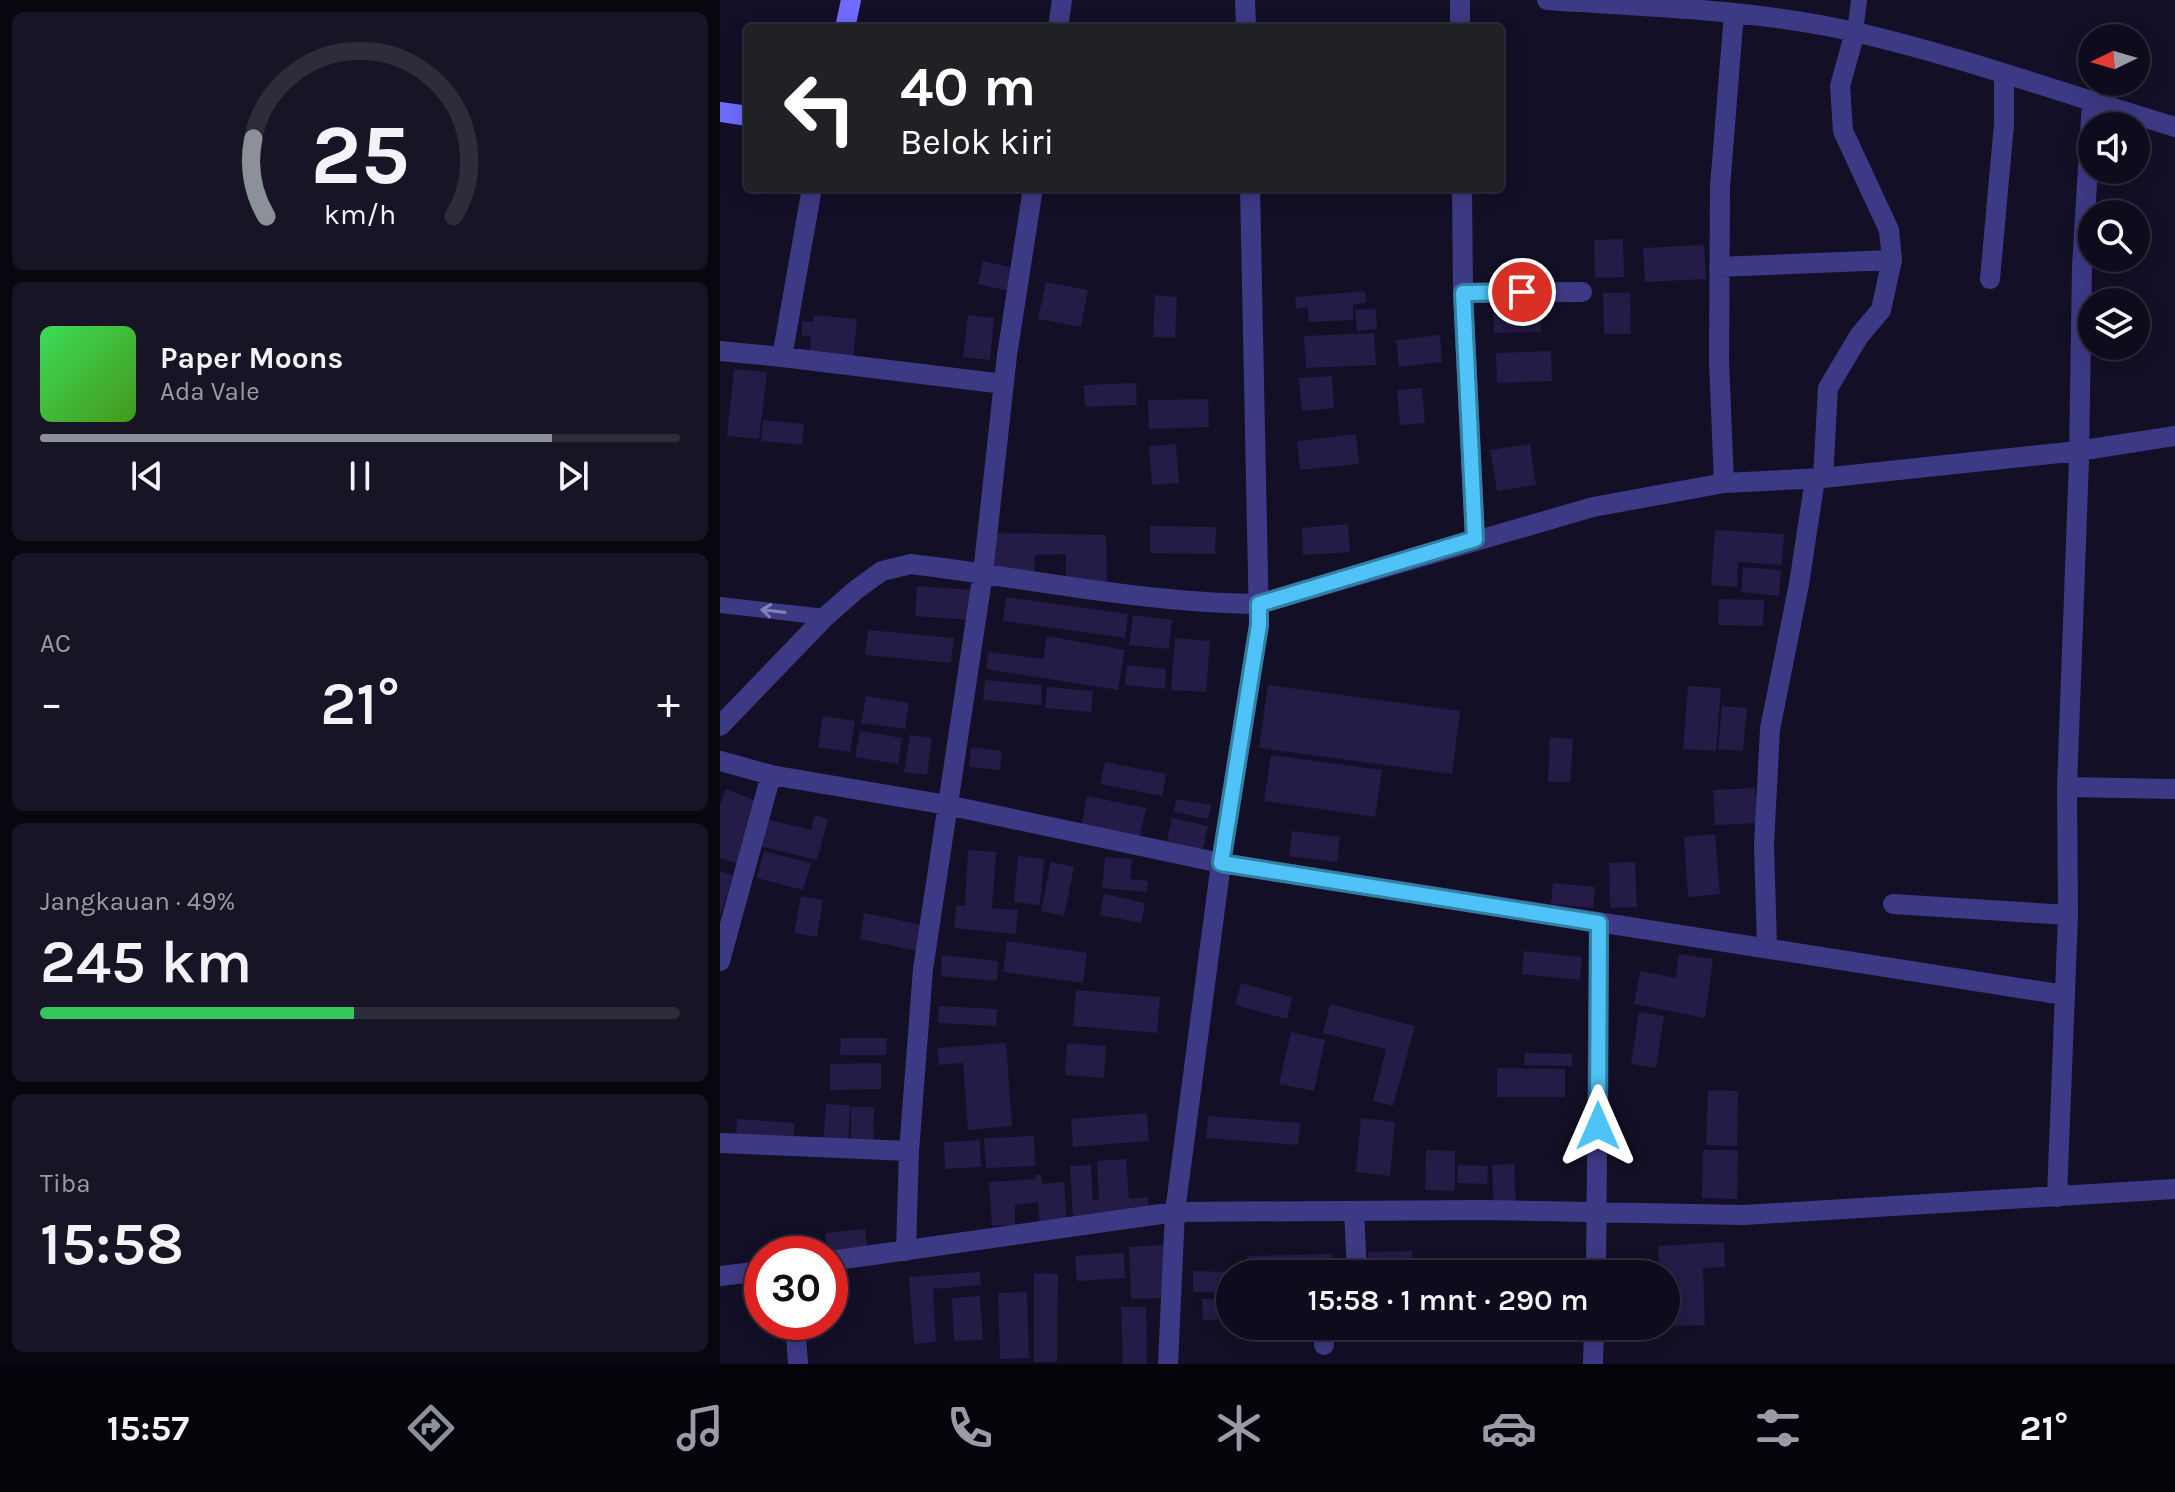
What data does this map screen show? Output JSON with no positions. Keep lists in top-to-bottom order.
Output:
{
  "north": "left",
  "page": {
    "turn": ["40 m", "Belok kiri"],
    "song": ["Paper Moons", "Ada Vale"],
    "tile": [
      "AC",
      ["Jangkauan · 49%", "245 km"],
      ["Tiba", "15:58"]
    ],
    "heat": ["−", "21°", "+"],
    "limit": "30",
    "trip": "15:58 · 1 mnt · 290 m",
    "tabs": ["15:57", "21°"],
    "gauge": ["25", "km/h"]
  }
}
